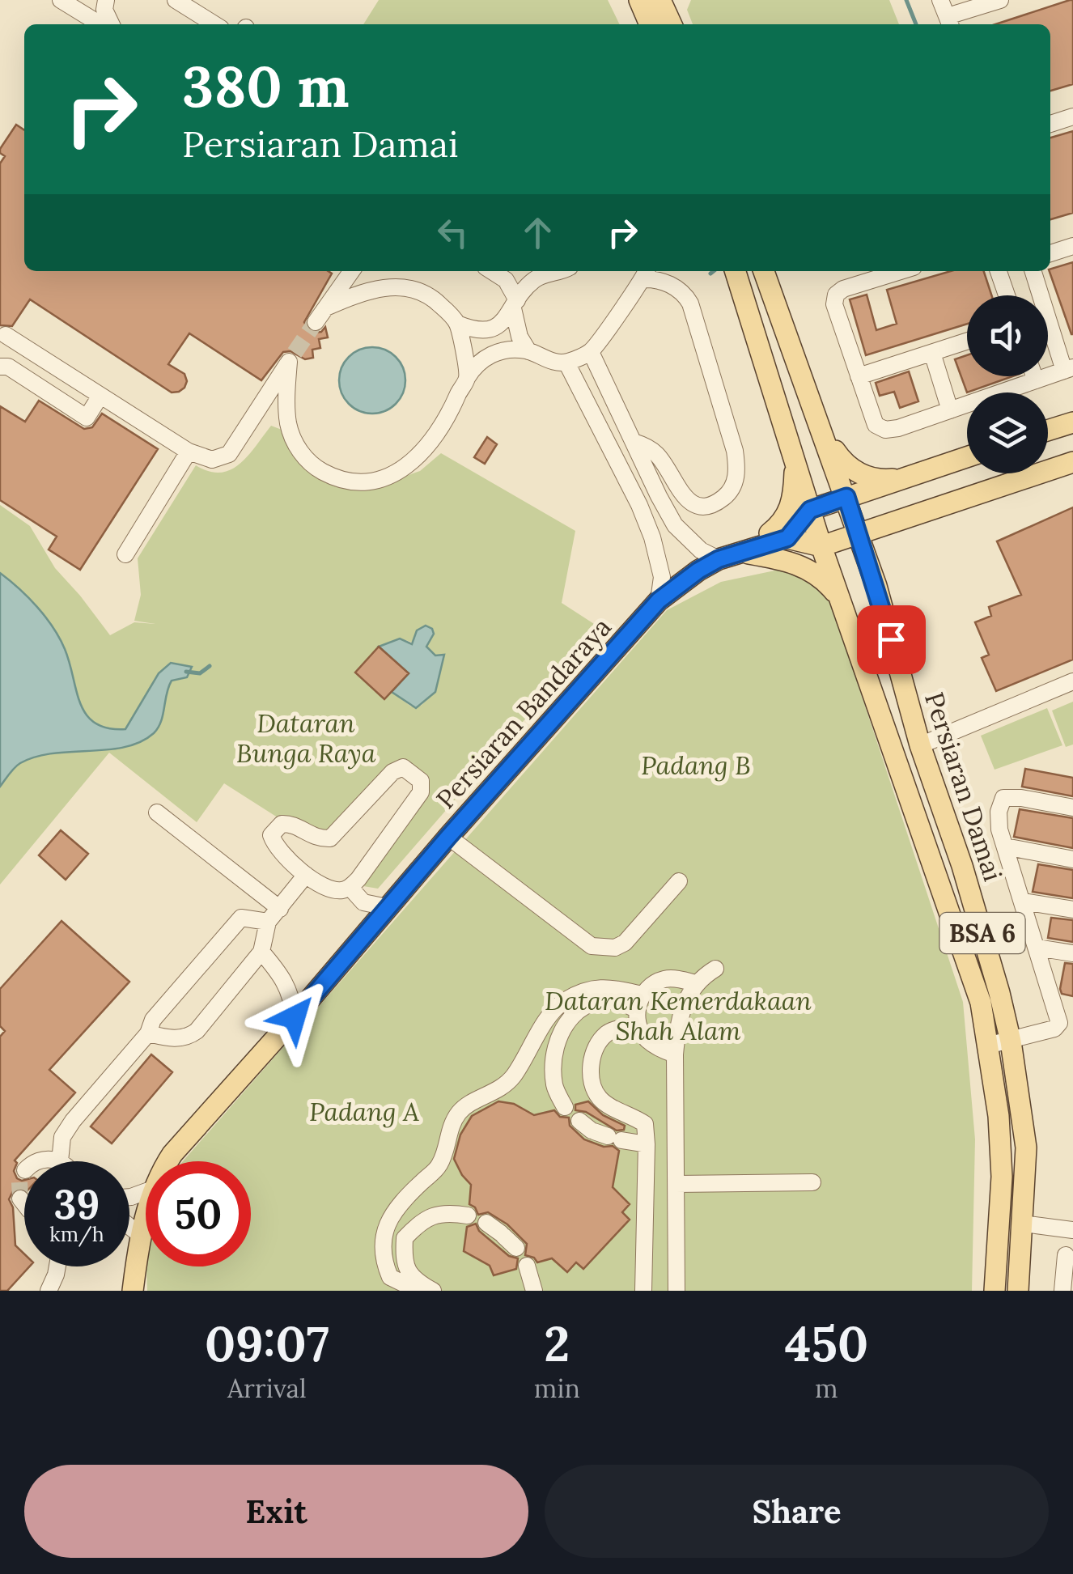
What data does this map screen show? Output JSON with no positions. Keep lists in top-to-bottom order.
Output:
{
  "streets": {
    "main road": ["Persiaran Bandaraya", "Persiaran Damai", "BSA 6"]
  },
  "parks": [
    "Dataran Bunga Raya",
    "Padang B",
    "Dataran Kemerdakaan Shah Alam",
    "Padang A"
  ],
  "page": {
    "turn": ["380 m", "Persiaran Damai"],
    "speed": "39 km/h",
    "limit": "50",
    "eta": [
      "09:07",
      "Arrival",
      "2",
      "min",
      "450",
      "m"
    ],
    "buttons": ["Exit", "Share"]
  }
}
